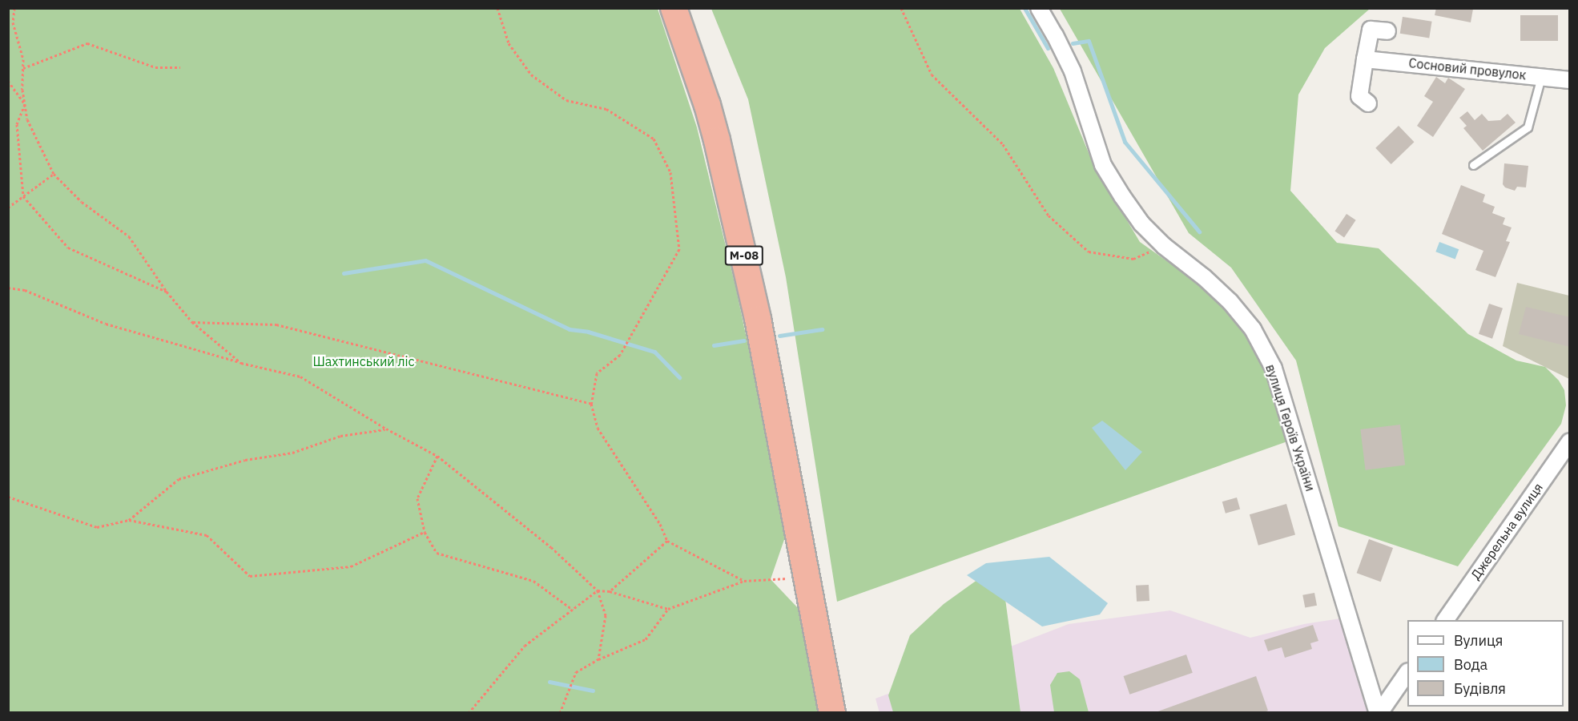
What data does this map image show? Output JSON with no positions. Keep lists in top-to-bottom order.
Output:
{
  "streets": {
    "highway": ["М-08"],
    "street": ["Сосновий провулок", "вулиця Героїв України", "Джерельна вулиця"]
  },
  "parks": ["Шахтинський ліс"],
  "legend": ["Вулиця", "Вода", "Будівля"]
}
